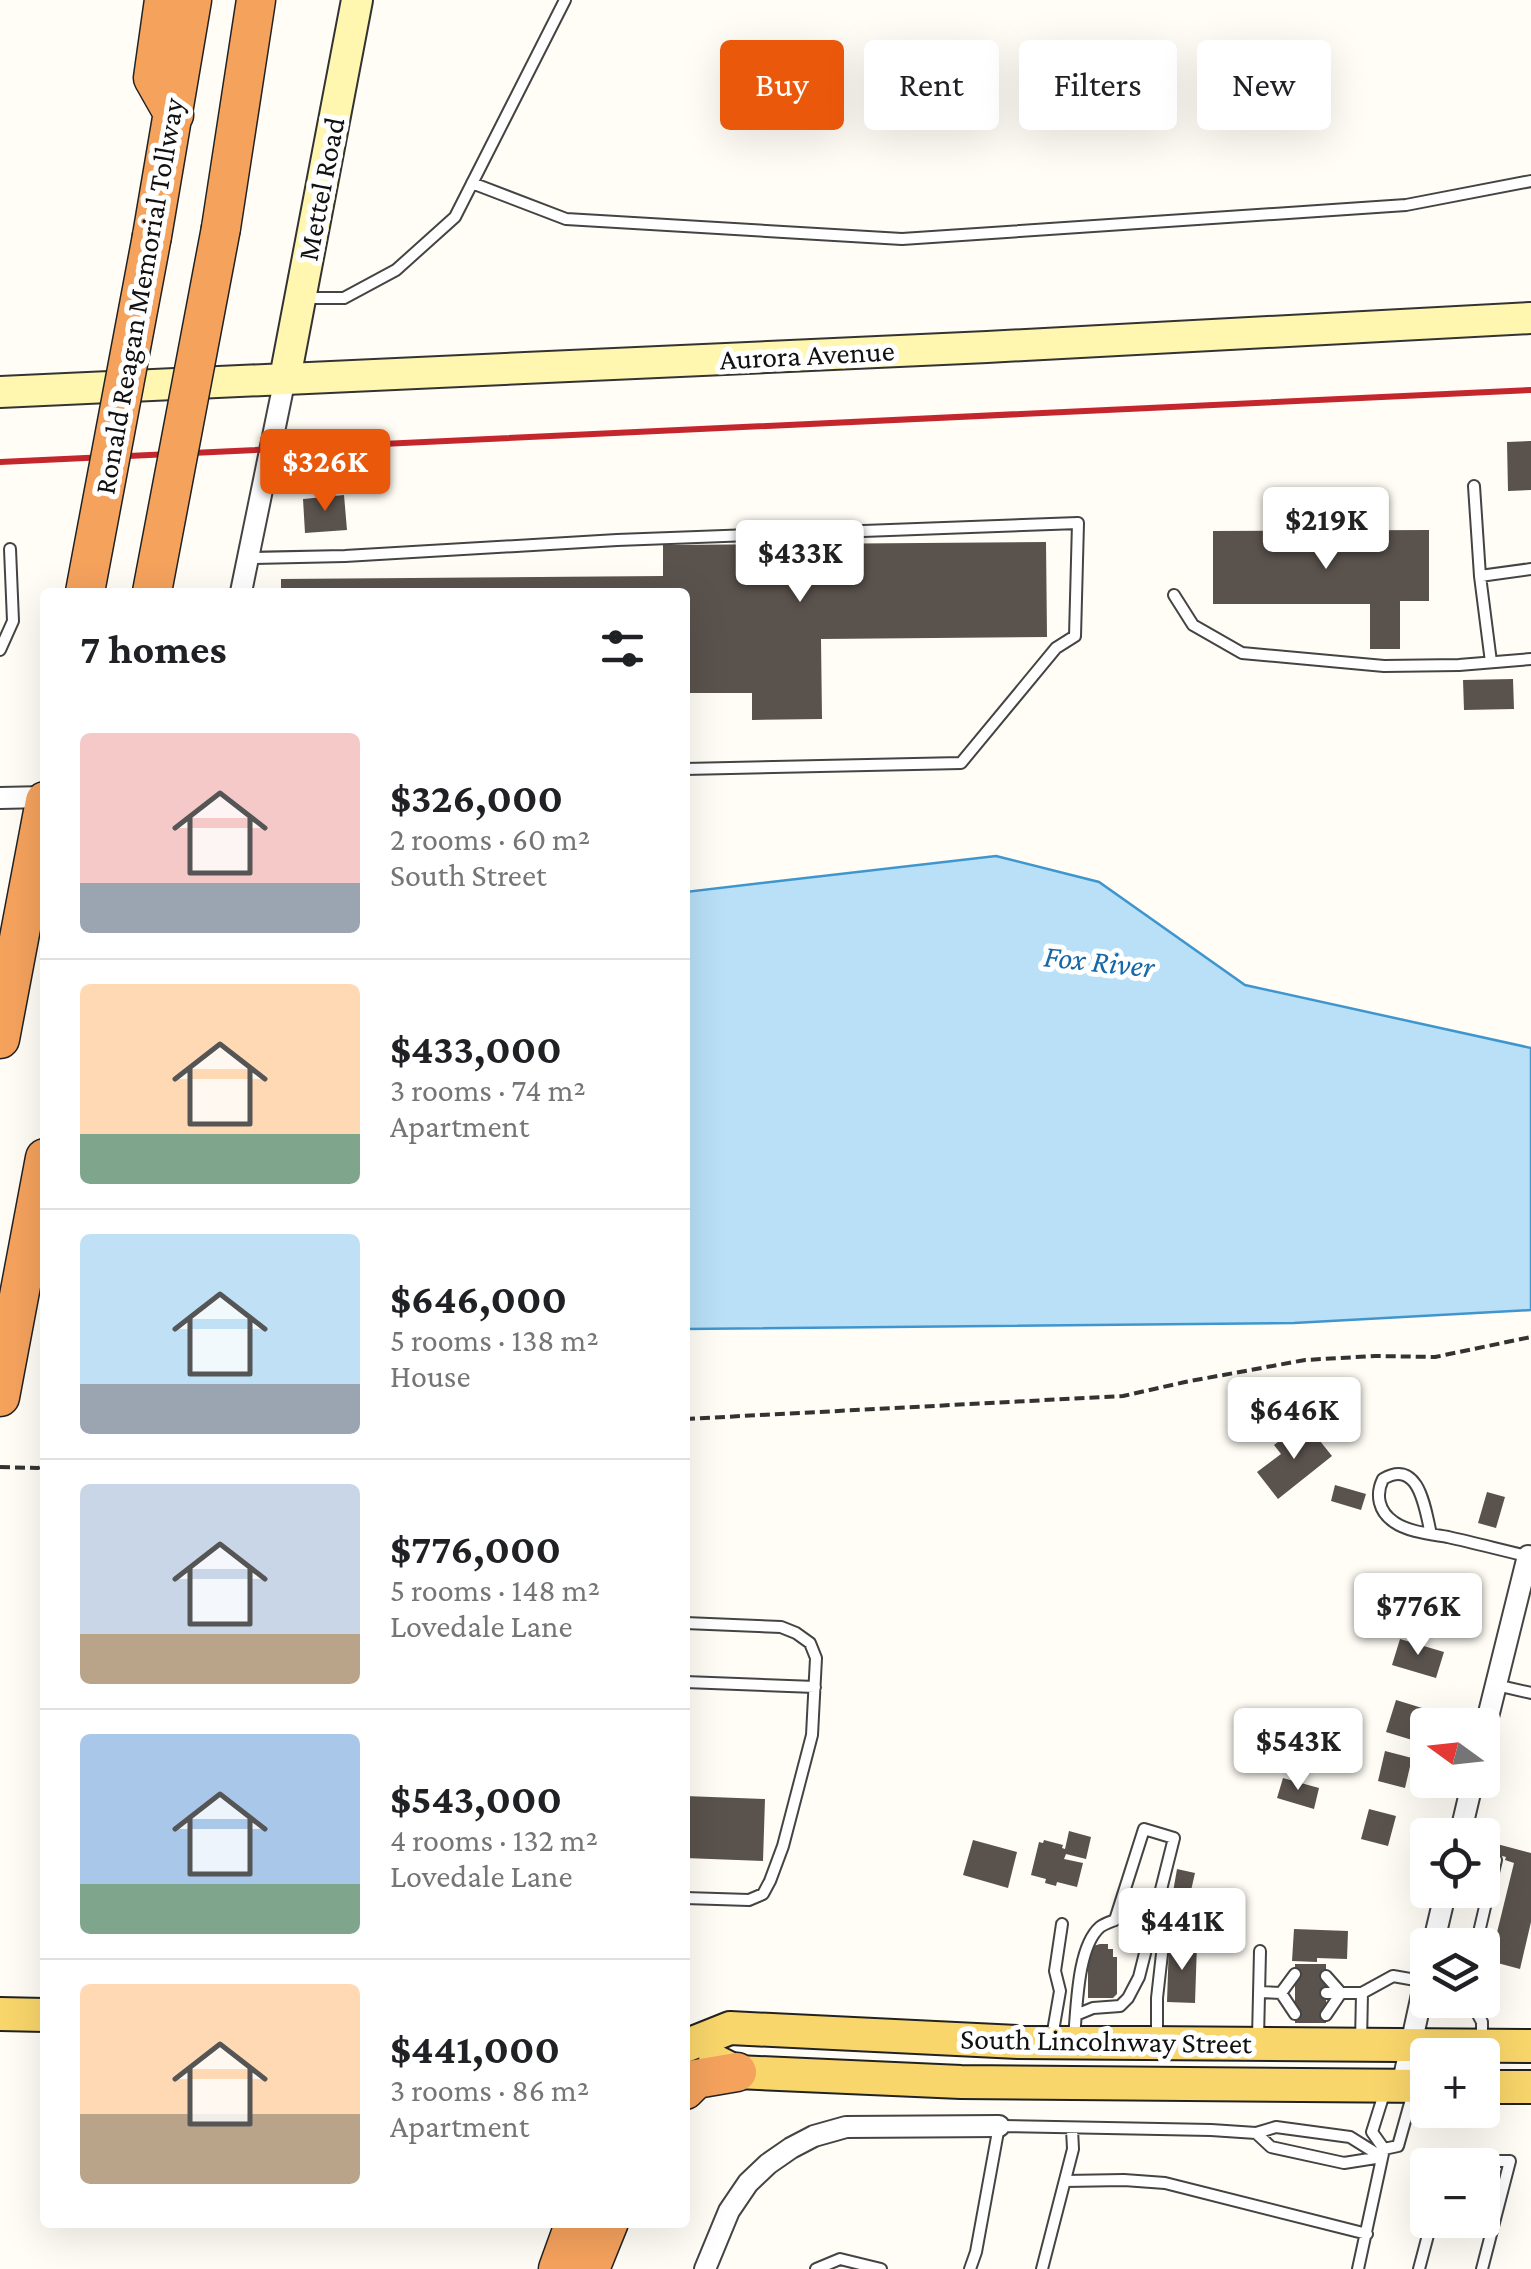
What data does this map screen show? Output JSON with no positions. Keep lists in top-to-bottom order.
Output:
{
  "streets": {
    "highway": ["Ronald Reagan Memorial Tollway"],
    "main road": ["Mettel Road", "Aurora Avenue", "South Lincolnway Street"]
  },
  "crossings": [
    ["Mettel Road", "Aurora Avenue"]
  ],
  "water": ["Fox River"],
  "north": "left",
  "page": {
    "chip": [
      "Buy",
      "Rent",
      "Filters",
      "New"
    ],
    "price": [
      "$326K",
      "$219K",
      "$433K",
      "$646K",
      "$776K",
      "$543K",
      "$441K"
    ],
    "heading": "7 homes",
    "list": [
      {
        "name": "$326,000",
        "note": "2 rooms · 60 m² · South Street"
      },
      {
        "name": "$433,000",
        "note": "3 rooms · 74 m² · Apartment"
      },
      {
        "name": "$646,000",
        "note": "5 rooms · 138 m² · House"
      },
      {
        "name": "$776,000",
        "note": "5 rooms · 148 m² · Lovedale Lane"
      },
      {
        "name": "$543,000",
        "note": "4 rooms · 132 m² · Lovedale Lane"
      },
      {
        "name": "$441,000",
        "note": "3 rooms · 86 m² · Apartment"
      }
    ],
    "map_buttons": ["+", "−"]
  }
}
